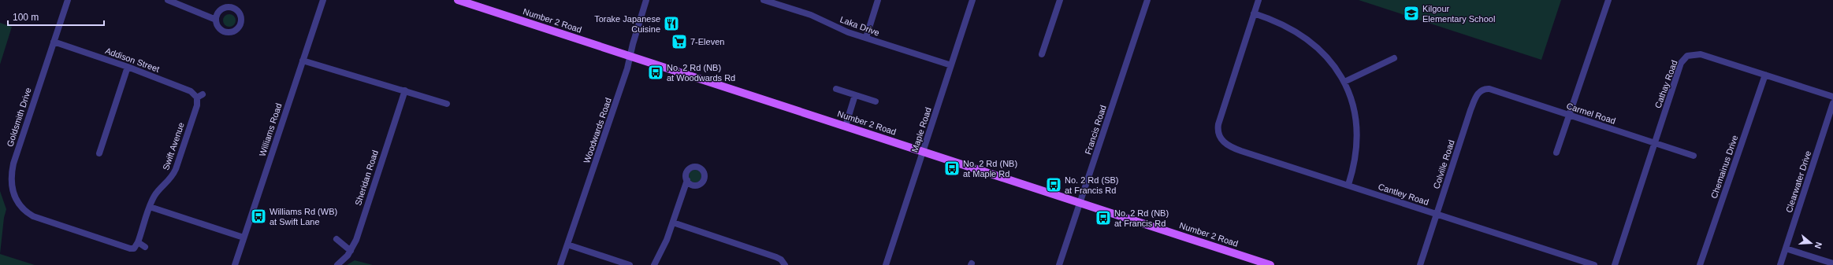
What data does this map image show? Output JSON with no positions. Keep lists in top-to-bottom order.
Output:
{
  "streets": {
    "main road": ["Number 2 Road"],
    "street": [
      "Laka Drive",
      "Addison Street",
      "Cathay Road",
      "Carmel Road",
      "Goldsmith Drive",
      "Williams Road",
      "Maple Road",
      "Francis Road",
      "Woodwards Road",
      "Swift Avenue",
      "Colville Road",
      "Chemainus Drive",
      "Sheridan Road",
      "Clearwater Drive",
      "Cantley Road"
    ]
  },
  "crossings": [
    ["Number 2 Road", "Maple Road"],
    ["Number 2 Road", "Francis Road"],
    ["Number 2 Road", "Woodwards Road"],
    ["Laka Drive", "Maple Road"],
    ["Addison Street", "Goldsmith Drive"],
    ["Addison Street", "Swift Avenue"],
    ["Cathay Road", "Carmel Road"],
    ["Cathay Road", "Chemainus Drive"],
    ["Carmel Road", "Colville Road"],
    ["Goldsmith Drive", "Swift Avenue"],
    ["Colville Road", "Cantley Road"]
  ],
  "places": {
    "school or university": ["Kilgour Elementary School"],
    "restaurant": ["Torake Japanese Cuisine"],
    "supermarket": ["7-Eleven"],
    "bus stop": [
      "No. 2 Rd (NB) at Woodwards Rd",
      "No. 2 Rd (NB) at Maple Rd",
      "No. 2 Rd (SB) at Francis Rd",
      "Williams Rd (WB) at Swift Lane",
      "No. 2 Rd (NB) at Francis Rd"
    ]
  },
  "scale_bar": "100 m",
  "north": "right"
}
